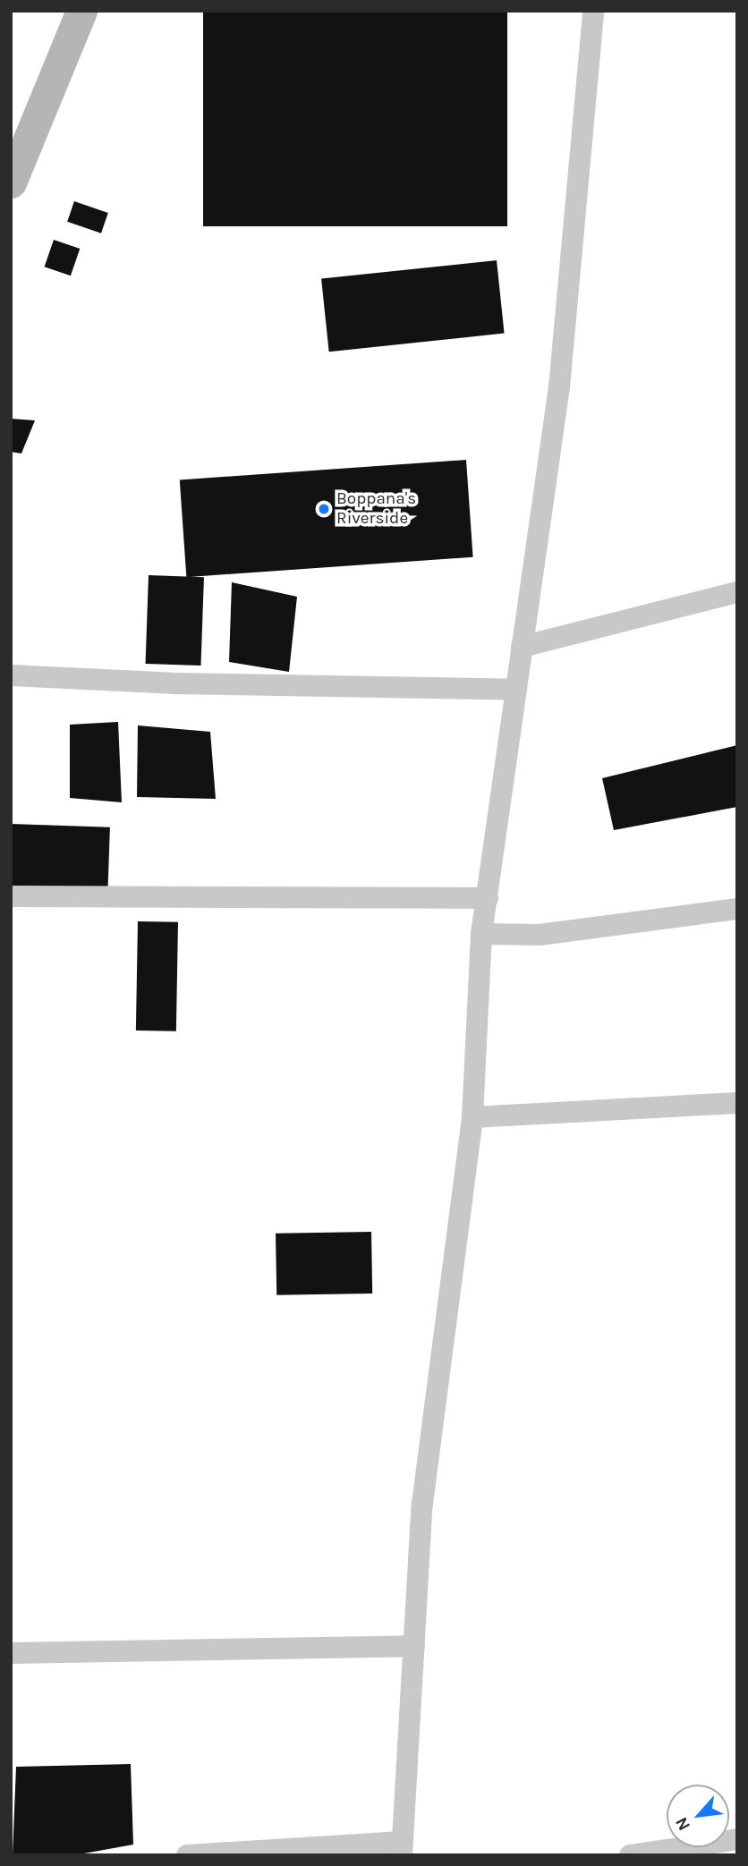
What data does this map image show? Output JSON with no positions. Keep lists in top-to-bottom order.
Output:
{
  "places": ["Boppana's Riverside"],
  "north": "bottom left"
}
